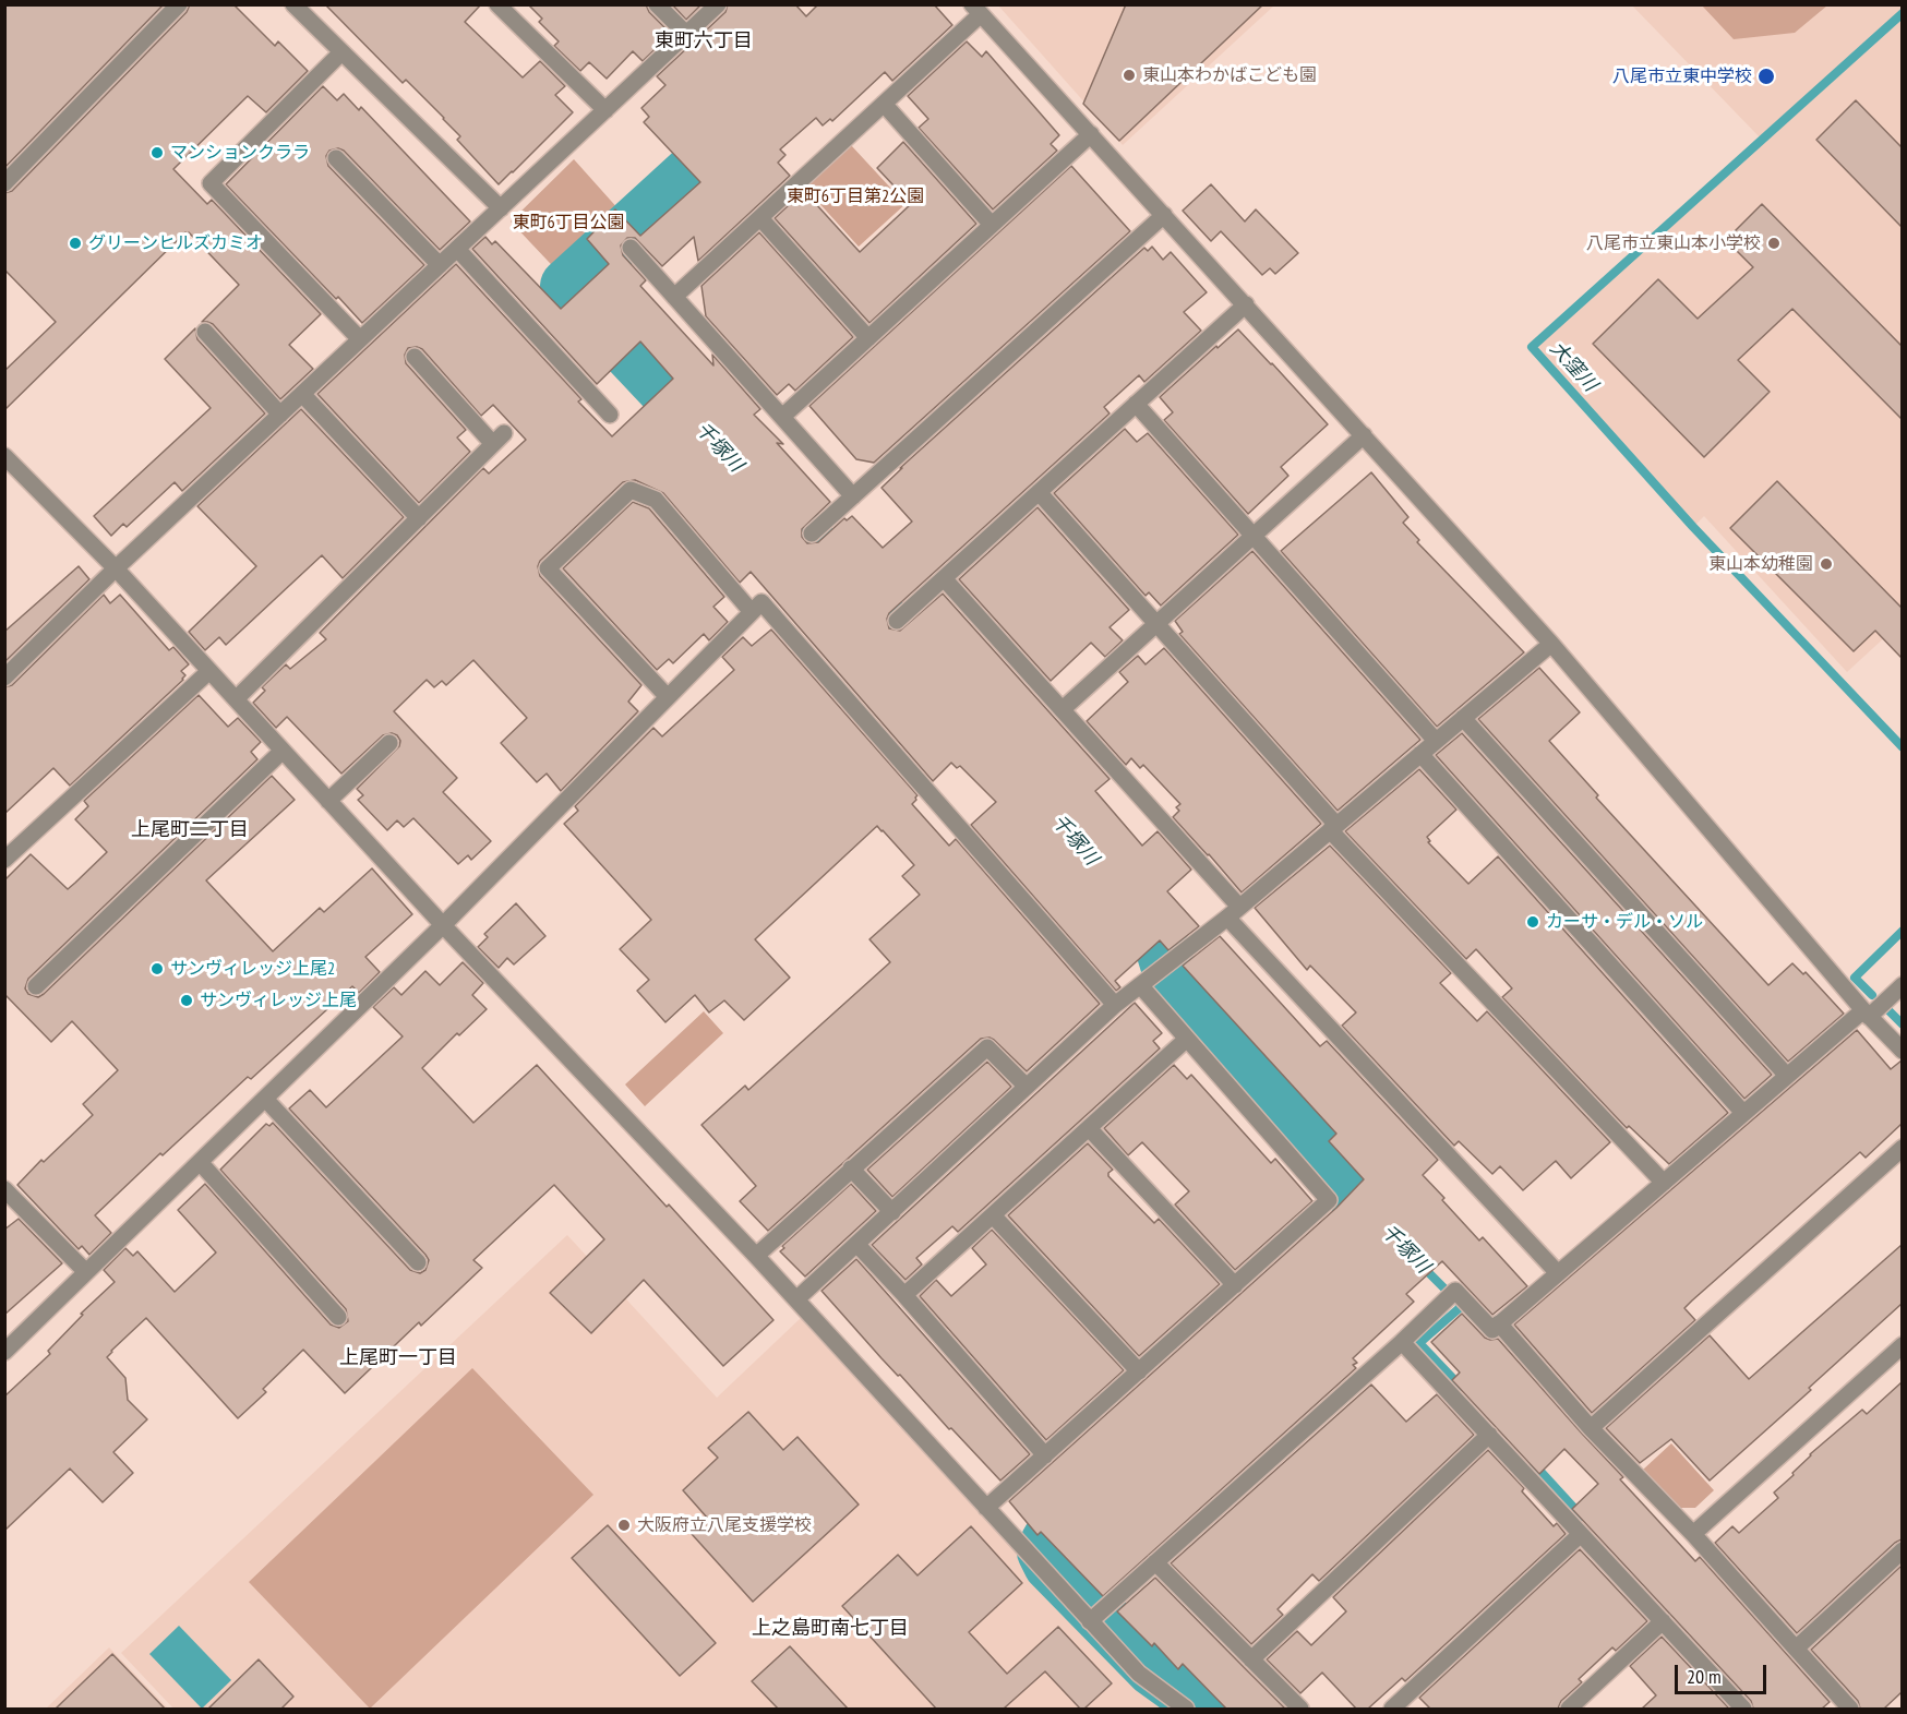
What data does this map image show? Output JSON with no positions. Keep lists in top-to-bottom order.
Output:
{
  "districts": [
    "東町六丁目",
    "上尾町二丁目",
    "上尾町一丁目",
    "上之島町南七丁目"
  ],
  "water": ["大窪川", "千塚川"],
  "parks": ["東町6丁目第2公園", "東町6丁目公園"],
  "places": [
    "東山本わかばこども園",
    "八尾市立東中学校",
    "マンションクララ",
    "グリーンヒルズカミオ",
    "八尾市立東山本小学校",
    "東山本幼稚園",
    "カーサ・デル・ソル",
    "サンヴィレッジ上尾2",
    "サンヴィレッジ上尾",
    "大阪府立八尾支援学校"
  ],
  "scale_bar": "20 m"
}
